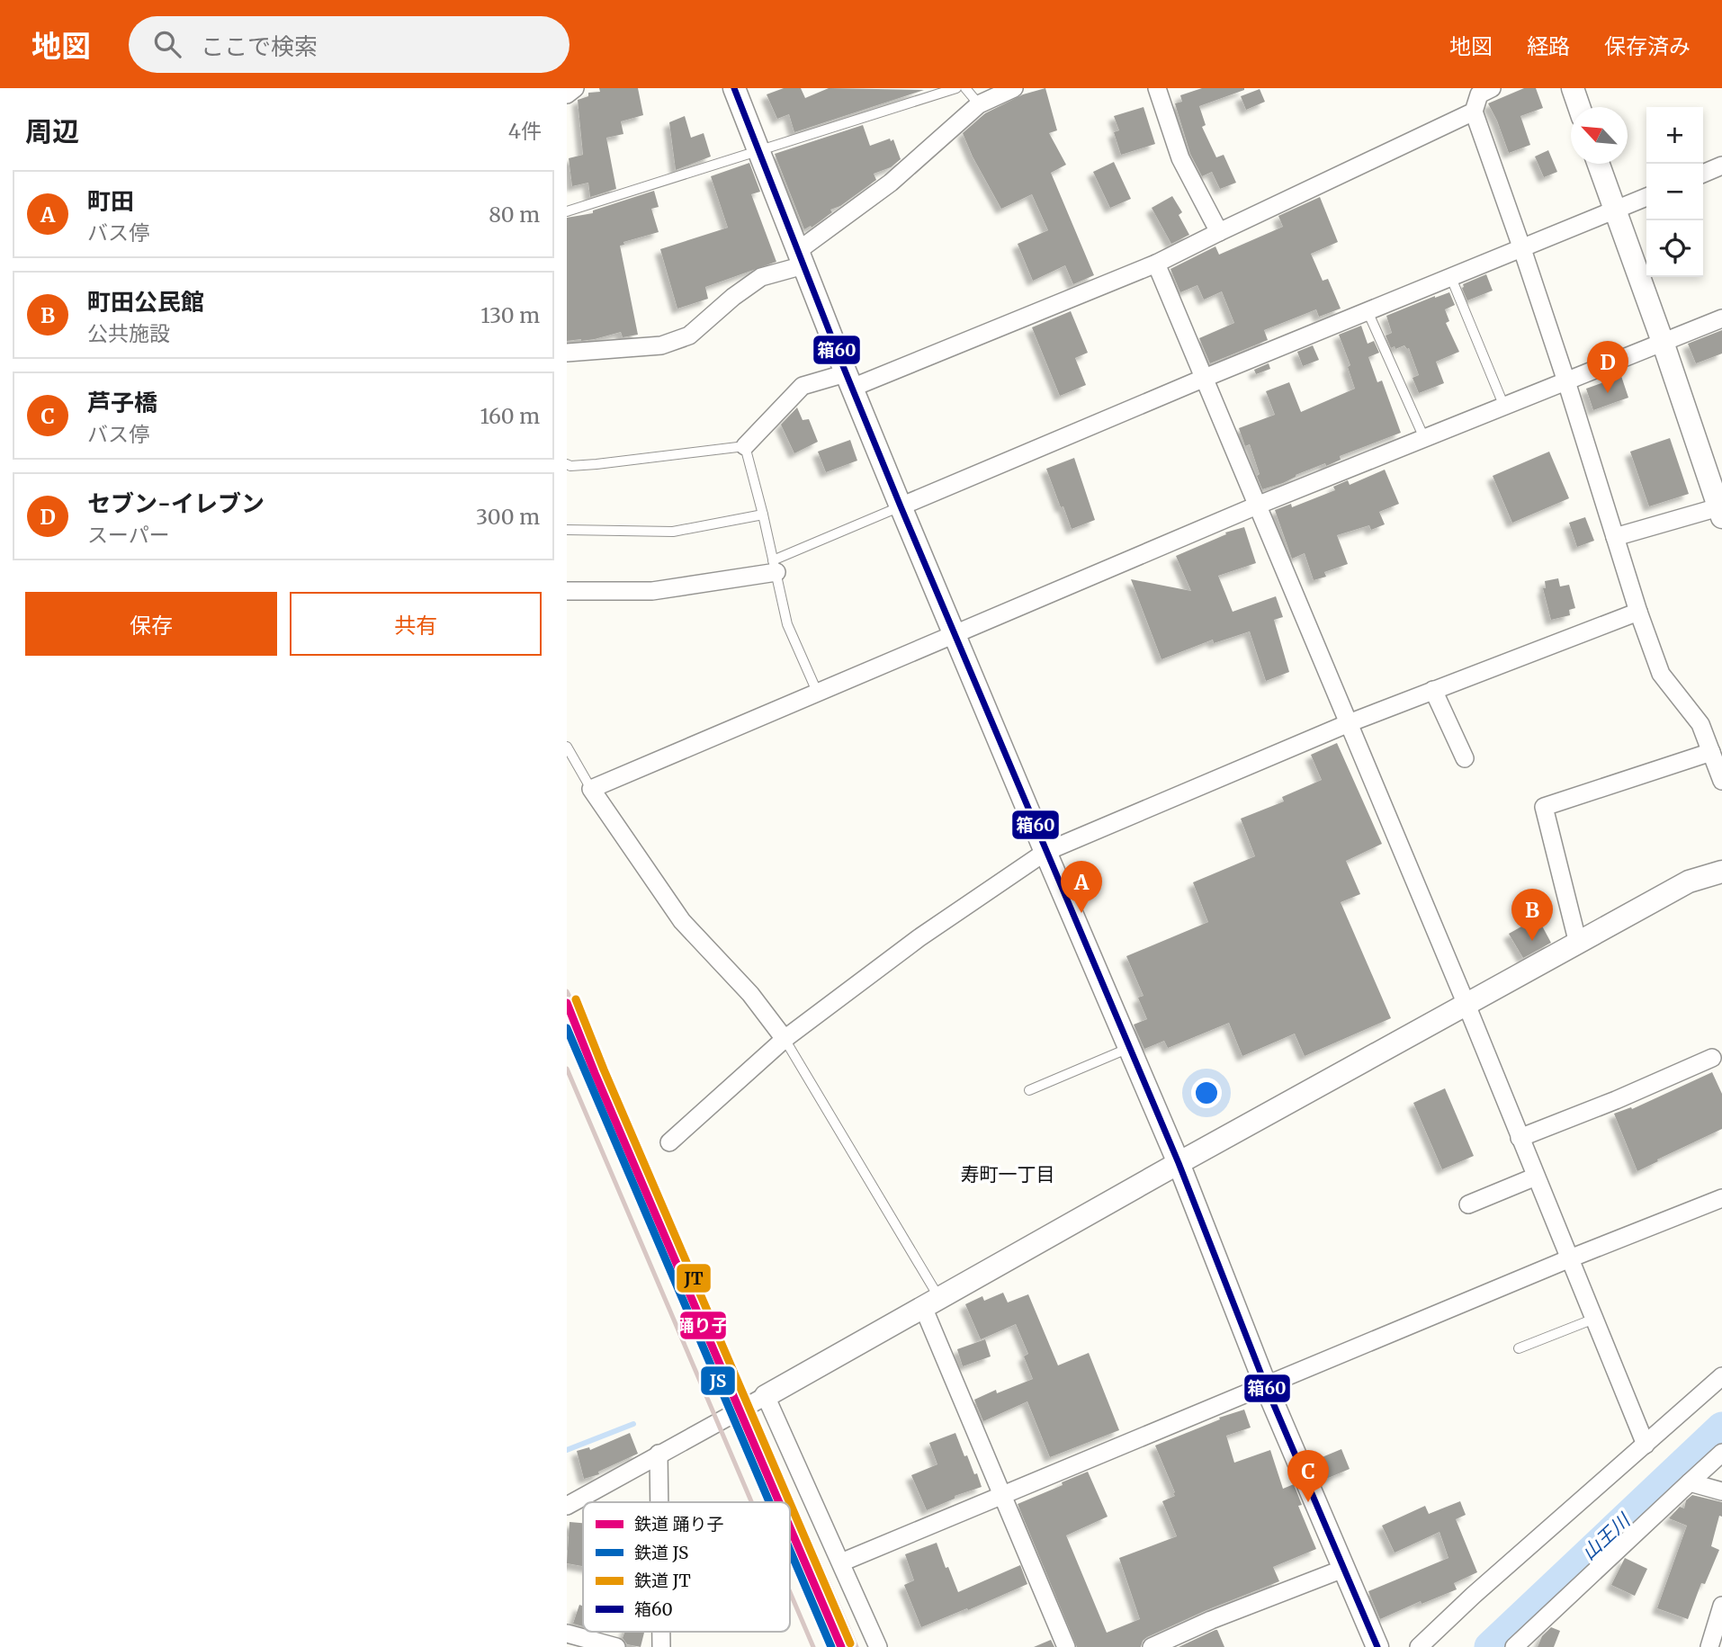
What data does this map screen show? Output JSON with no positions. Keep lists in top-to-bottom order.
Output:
{
  "districts": ["寿町一丁目"],
  "water": ["山王川"],
  "lines": [
    "transit line 箱60",
    "rail line JT",
    "rail line 踊り子",
    "rail line JS"
  ],
  "legend": [
    "鉄道 踊り子",
    "鉄道 JS",
    "鉄道 JT",
    "箱60"
  ],
  "north": "top left",
  "page": {
    "header": "地図",
    "search": "ここで検索",
    "nav": ["地図", "経路", "保存済み"],
    "heading": ["周辺", "4件"],
    "map_buttons": ["+", "−"],
    "list": [
      {
        "mark": "A",
        "name": "町田",
        "note": "バス停",
        "value": "80 m"
      },
      {
        "mark": "B",
        "name": "町田公民館",
        "note": "公共施設",
        "value": "130 m"
      },
      {
        "mark": "C",
        "name": "芦子橋",
        "note": "バス停",
        "value": "160 m"
      },
      {
        "mark": "D",
        "name": "セブン-イレブン",
        "note": "スーパー",
        "value": "300 m"
      }
    ],
    "pins": [
      "D",
      "A",
      "B",
      "C"
    ],
    "buttons": ["保存", "共有"]
  }
}
